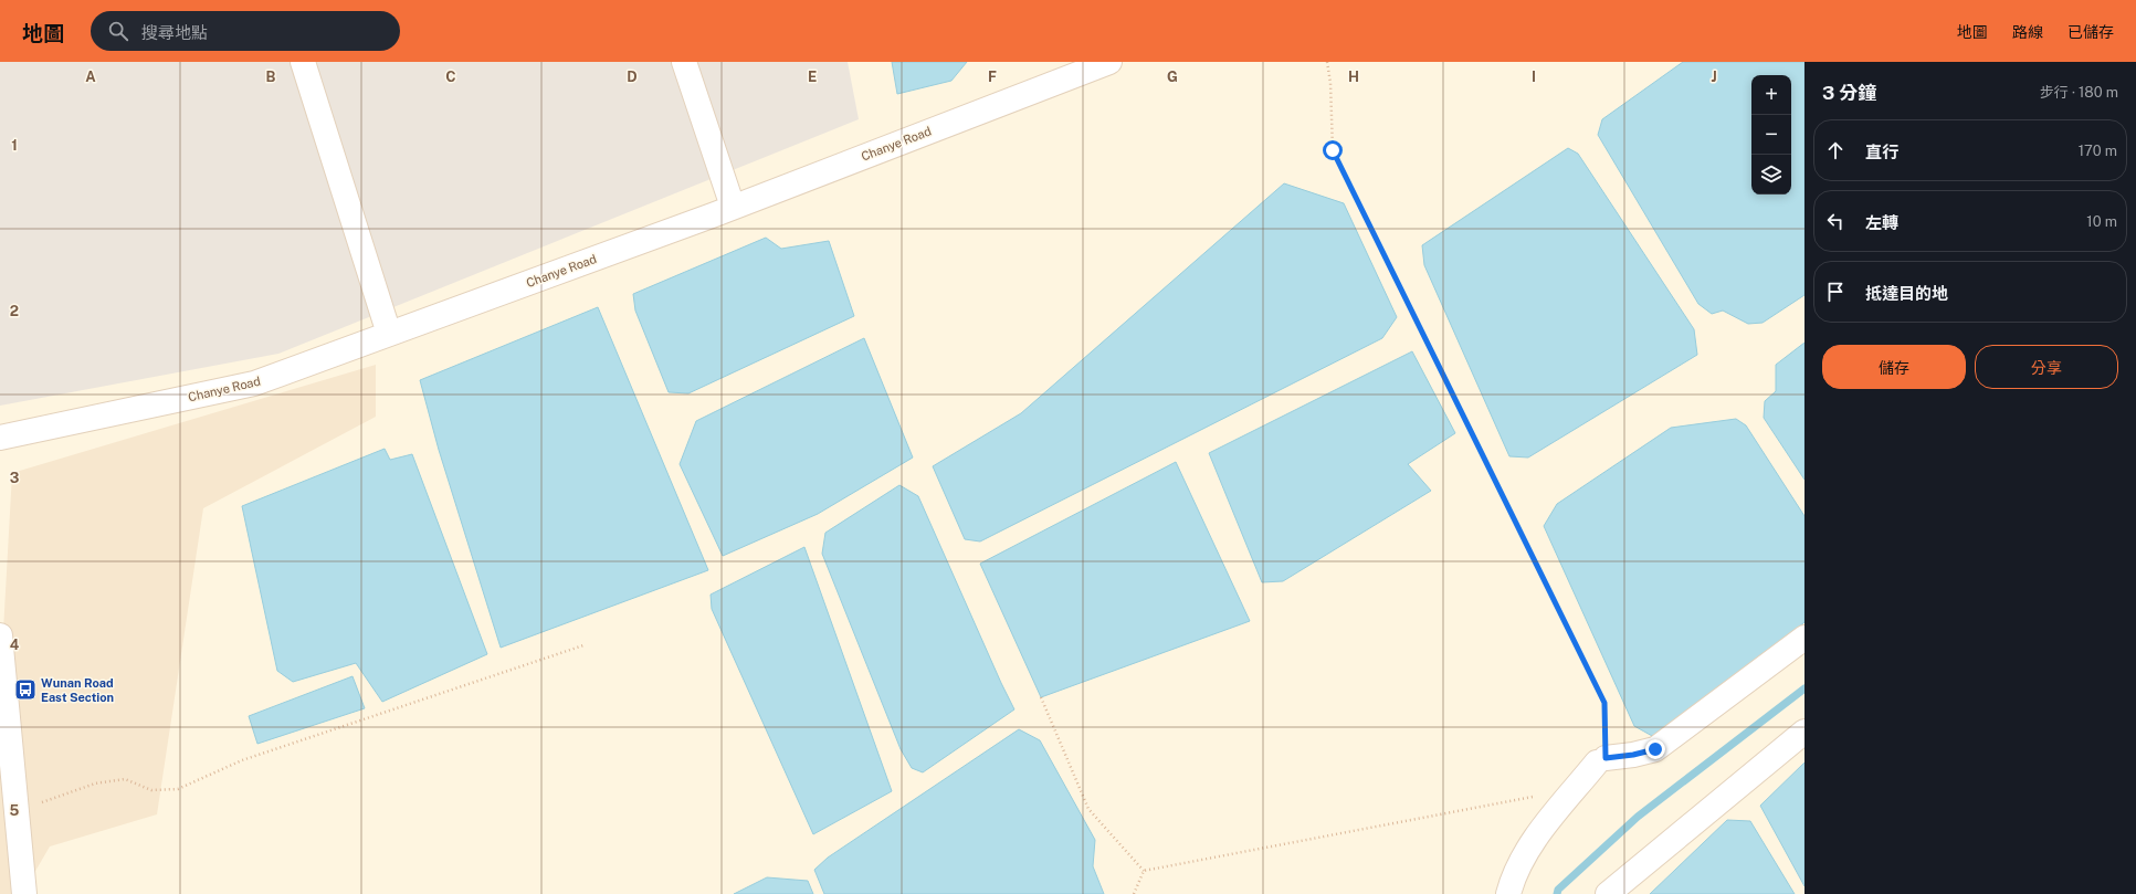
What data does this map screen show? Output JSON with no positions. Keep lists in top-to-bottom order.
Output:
{
  "streets": {
    "street": ["Chanye Road"]
  },
  "places": {
    "bus stop": ["Wunan Road East Section"]
  },
  "page": {
    "header": "地圖",
    "search": "搜尋地點",
    "nav": ["地圖", "路線", "已儲存"],
    "heading": ["3 分鐘", "步行 · 180 m"],
    "map_buttons": ["+", "−"],
    "list": [
      ["直行", "170 m"],
      ["左轉", "10 m"],
      "抵達目的地"
    ],
    "buttons": ["儲存", "分享"]
  },
  "grid": {
    "columns": [
      "A",
      "B",
      "C",
      "D",
      "E",
      "F",
      "G",
      "H",
      "I",
      "J"
    ],
    "rows": [
      "1",
      "2",
      "3",
      "4",
      "5"
    ]
  }
}
